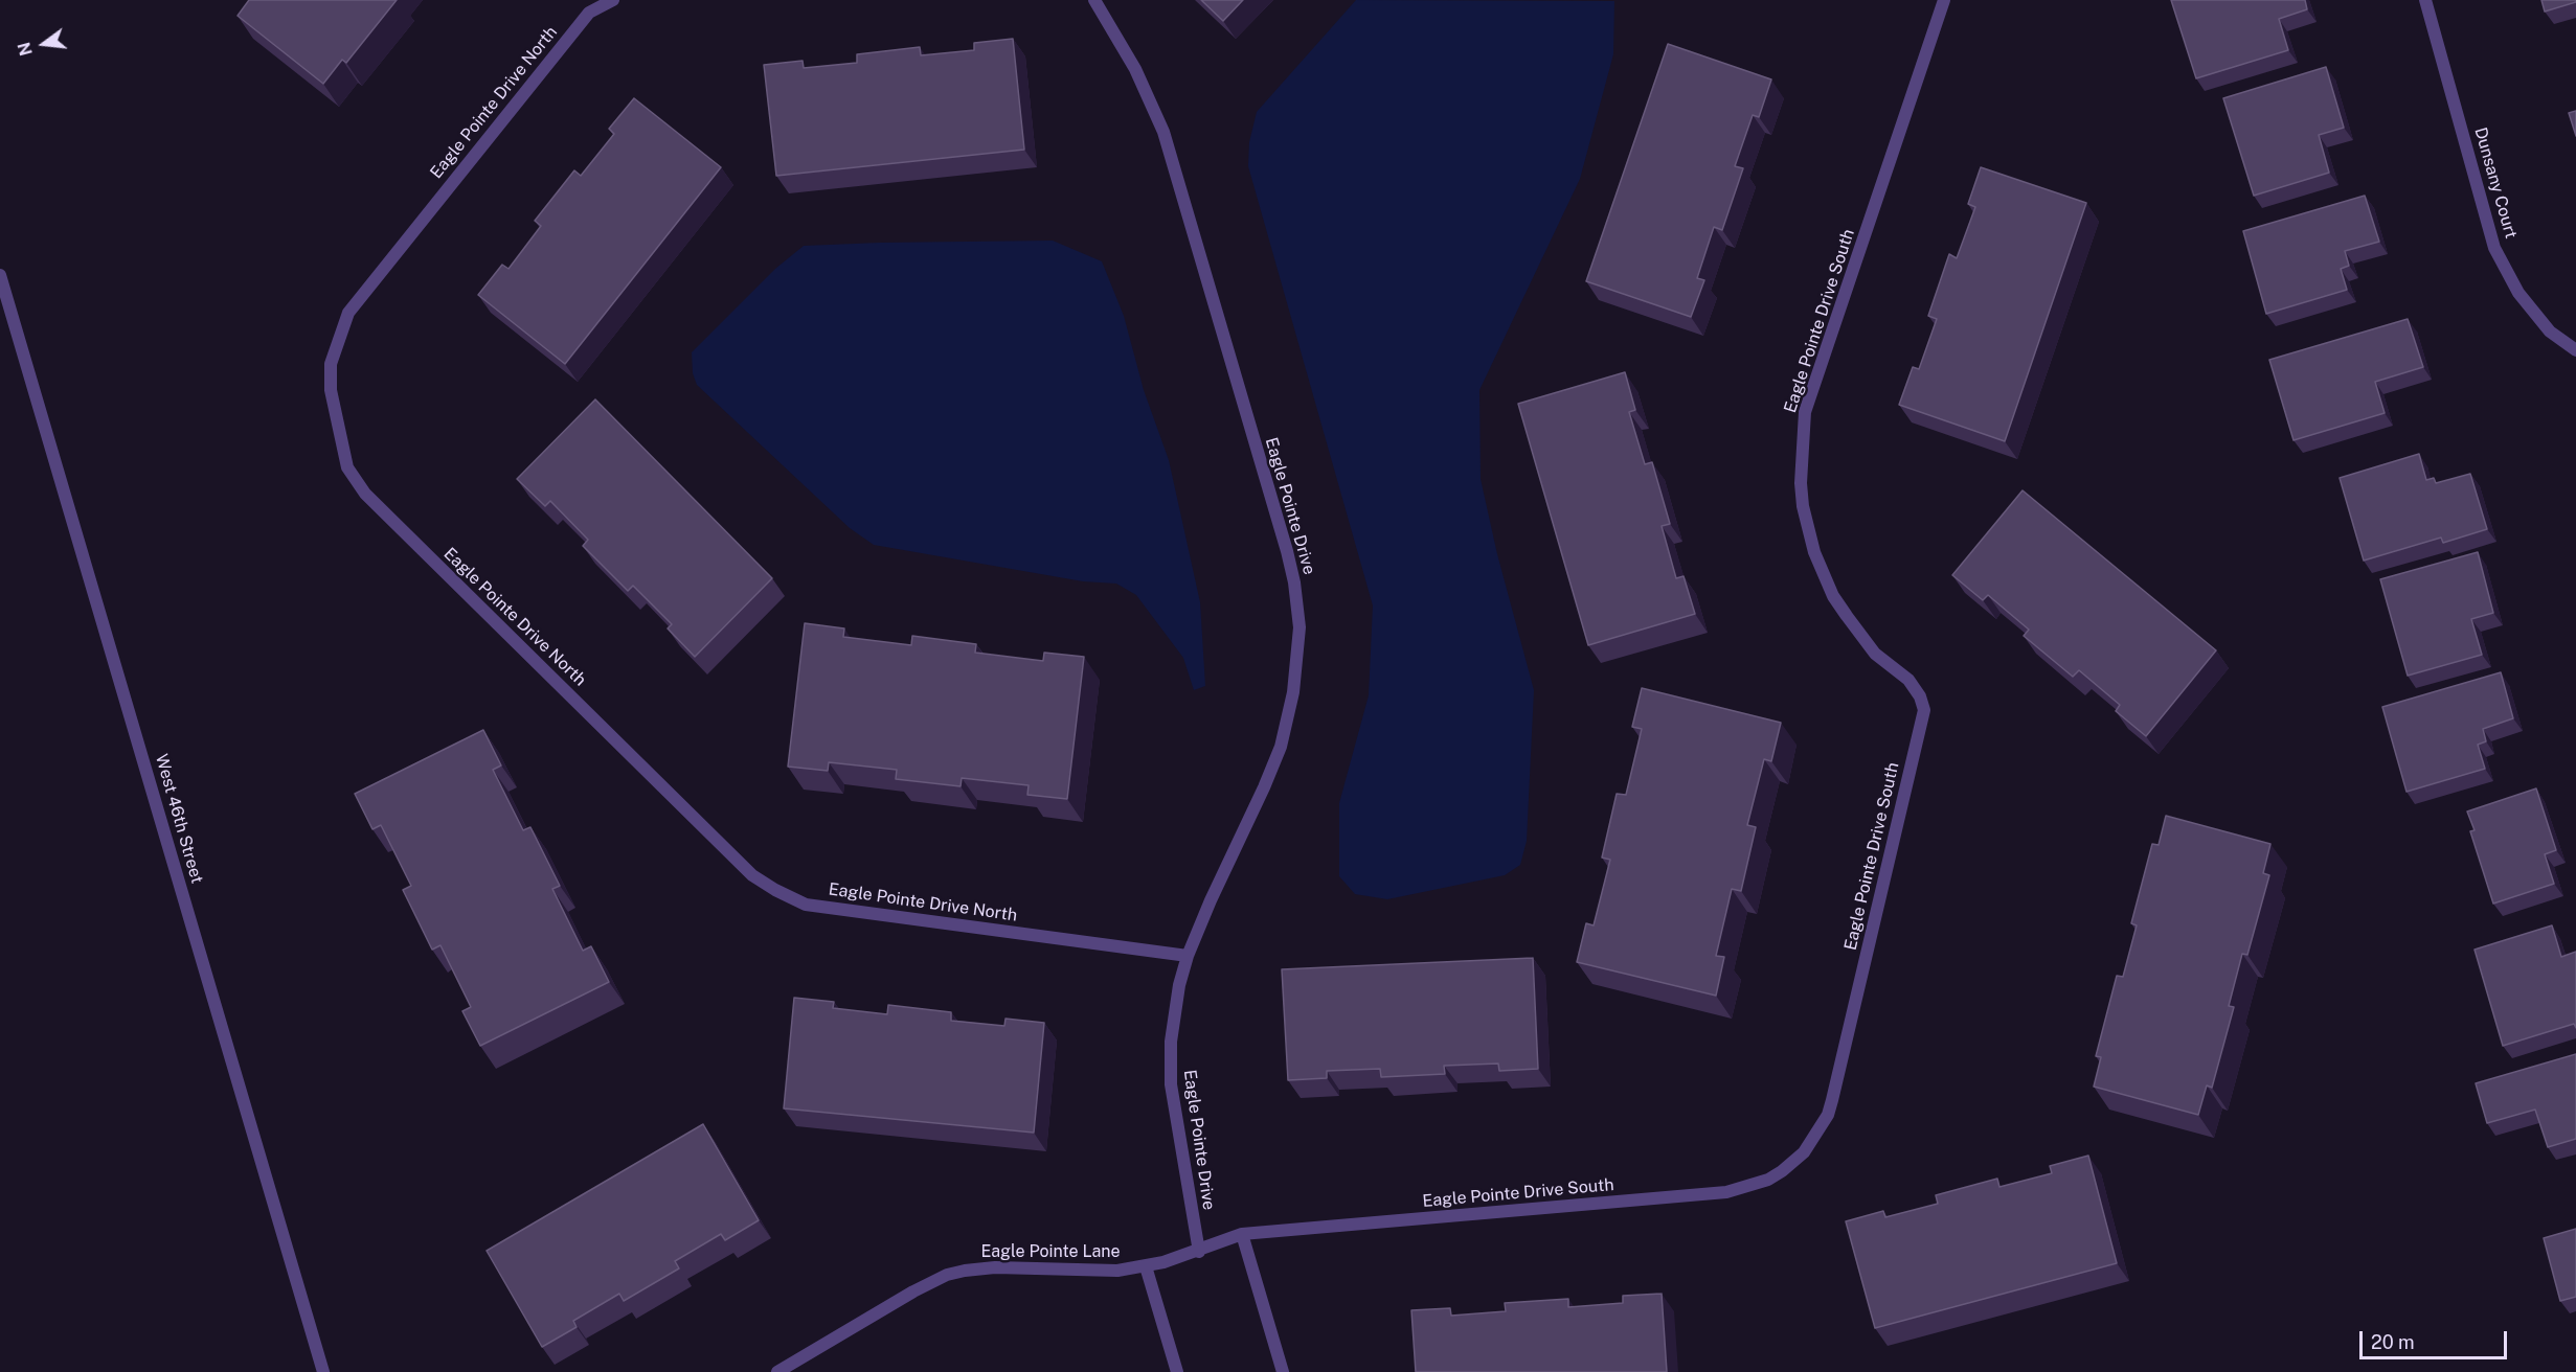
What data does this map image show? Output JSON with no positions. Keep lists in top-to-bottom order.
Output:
{
  "streets": {
    "street": [
      "Eagle Pointe Drive North",
      "Dunsany Court",
      "Eagle Pointe Drive South",
      "Eagle Pointe Drive",
      "West 46th Street",
      "Eagle Pointe Lane"
    ]
  },
  "crossings": [
    ["Eagle Pointe Drive North", "Eagle Pointe Drive"],
    ["Eagle Pointe Drive South", "Eagle Pointe Drive"],
    ["Eagle Pointe Drive South", "Eagle Pointe Lane"],
    ["Eagle Pointe Drive", "Eagle Pointe Lane"]
  ],
  "scale_bar": "20 m",
  "north": "left"
}
